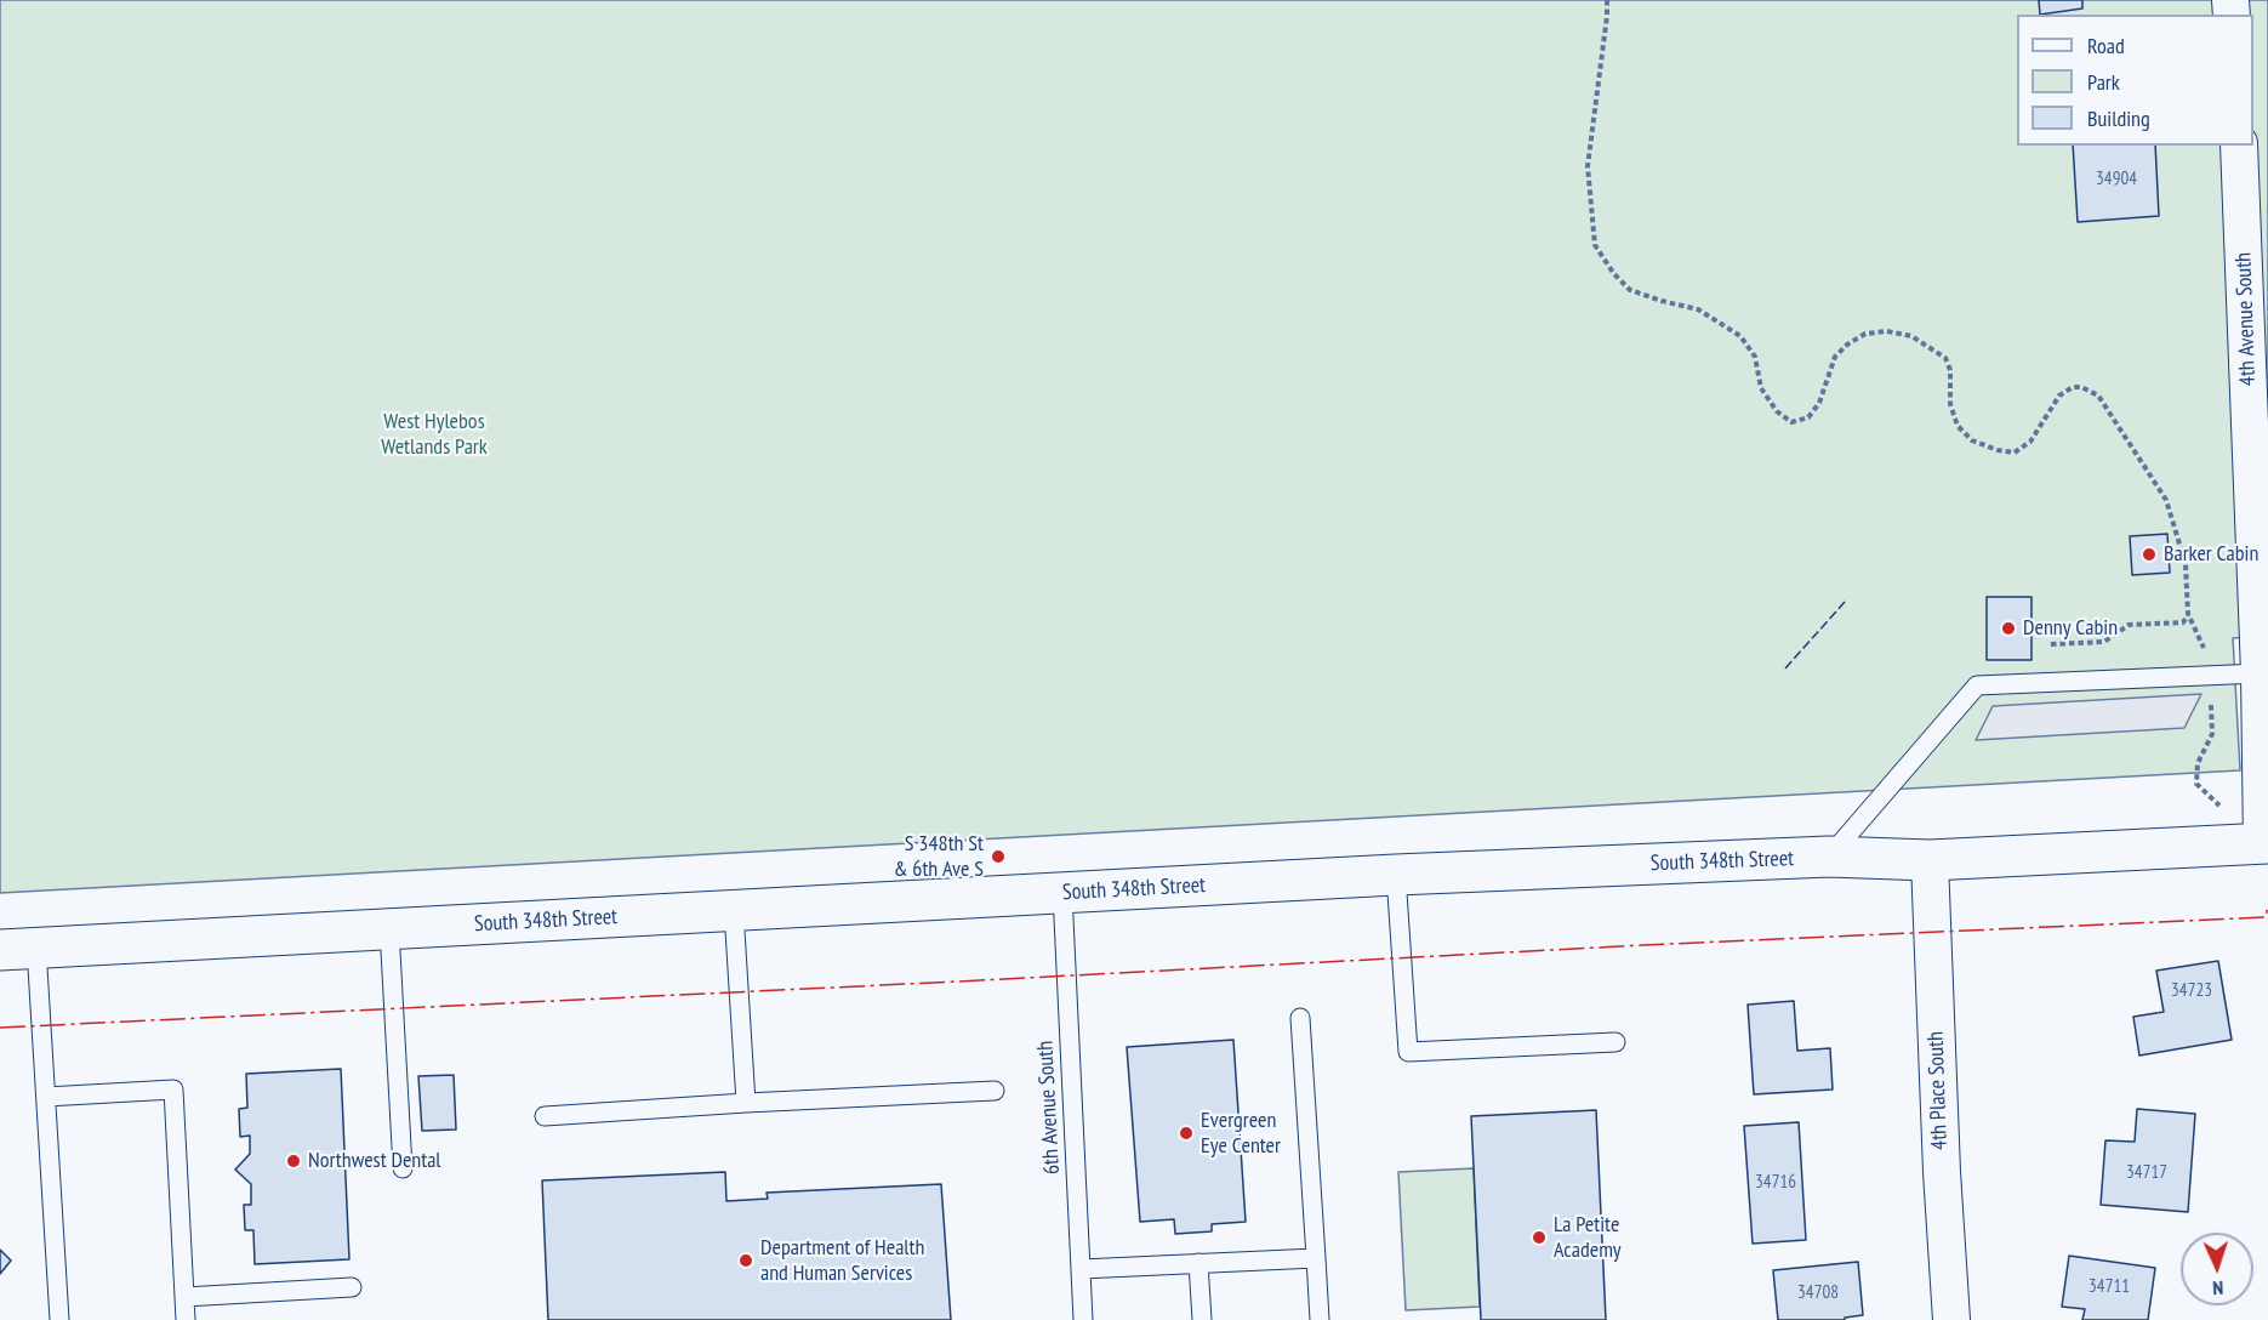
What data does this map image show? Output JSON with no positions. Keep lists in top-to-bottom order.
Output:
{
  "streets": {
    "main road": ["South 348th Street"],
    "street": ["4th Avenue South", "4th Place South"],
    "lane": ["6th Avenue South"]
  },
  "crossings": [
    ["4th Avenue South", "South 348th Street"],
    ["South 348th Street", "4th Place South"],
    ["South 348th Street", "6th Avenue South"]
  ],
  "parks": ["West Hylebos Wetlands Park"],
  "places": [
    "Barker Cabin",
    "Denny Cabin",
    "S 348th St & 6th Ave S",
    "Evergreen Eye Center",
    "Northwest Dental",
    "La Petite Academy",
    "Department of Health and Human Services"
  ],
  "house_numbers": [
    "34904",
    "34723",
    "34717",
    "34716",
    "34711",
    "34708"
  ],
  "legend": ["Road", "Park", "Building"],
  "north": "bottom"
}
